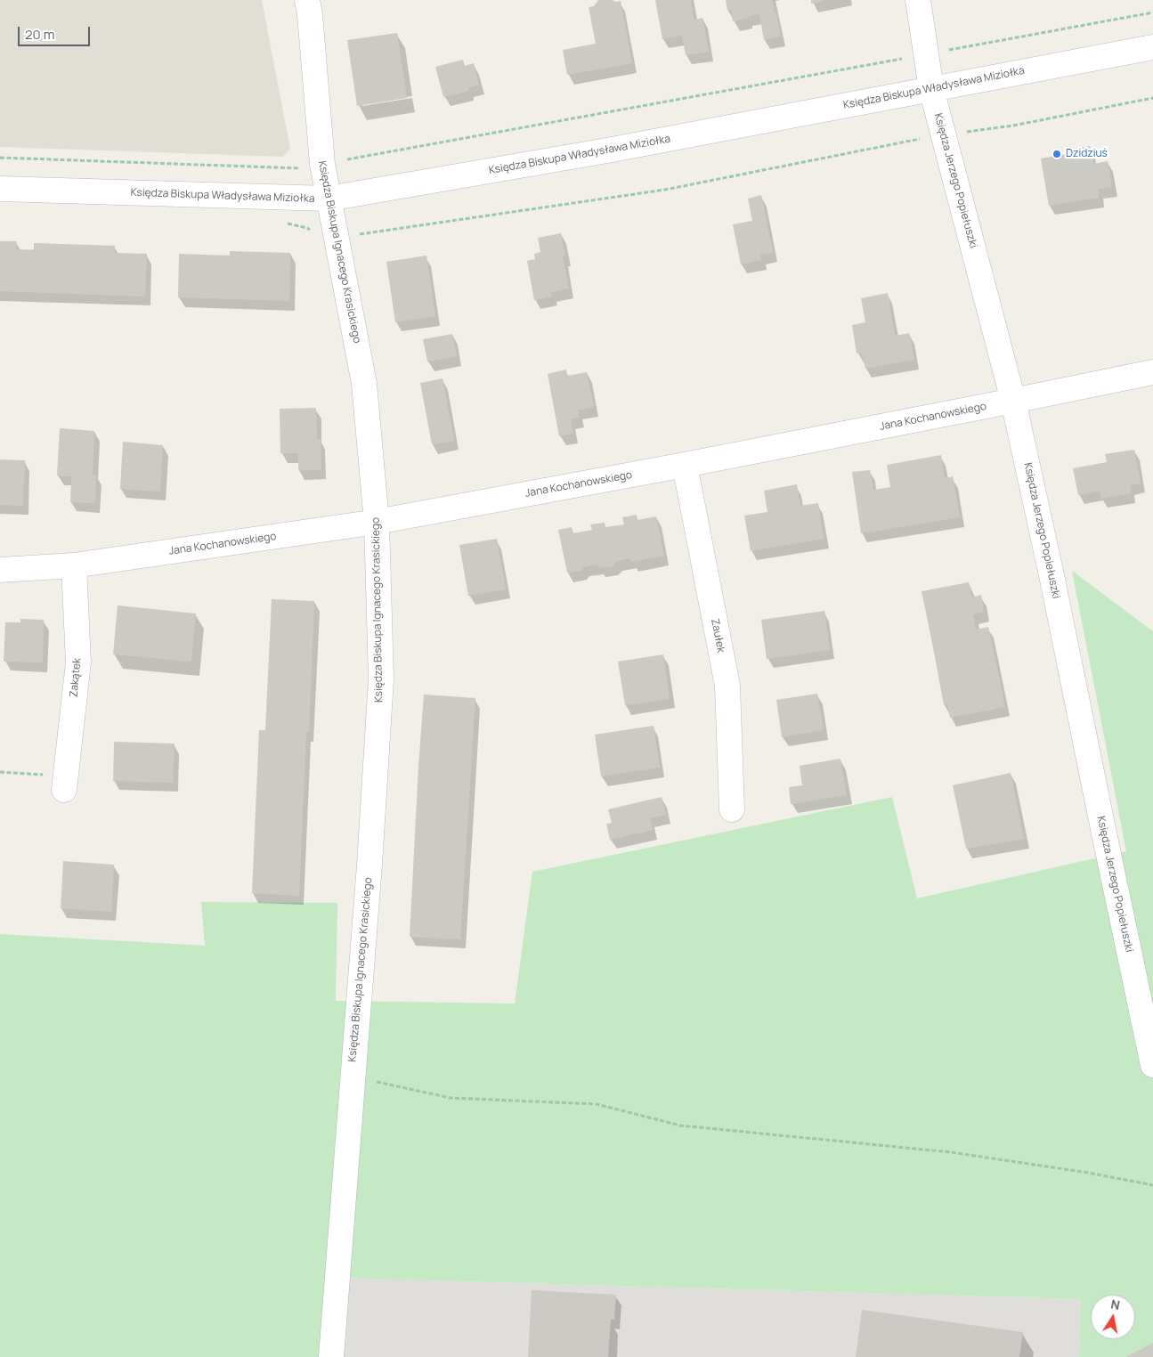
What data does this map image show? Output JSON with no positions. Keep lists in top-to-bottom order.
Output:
{
  "streets": {
    "street": [
      "Księdza Biskupa Władysława Miziołka",
      "Księdza Jerzego Popiełuszki",
      "Księdza Biskupa Ignacego Krasickiego",
      "Jana Kochanowskiego",
      "Zaułek",
      "Zakątek"
    ]
  },
  "crossings": [
    ["Księdza Biskupa Władysława Miziołka", "Księdza Jerzego Popiełuszki"],
    ["Księdza Biskupa Władysława Miziołka", "Księdza Biskupa Ignacego Krasickiego"],
    ["Księdza Jerzego Popiełuszki", "Jana Kochanowskiego"],
    ["Księdza Biskupa Ignacego Krasickiego", "Jana Kochanowskiego"],
    ["Jana Kochanowskiego", "Zaułek"],
    ["Jana Kochanowskiego", "Zakątek"]
  ],
  "places": ["Dzidziuś"],
  "scale_bar": "20 m",
  "north": "top"
}
